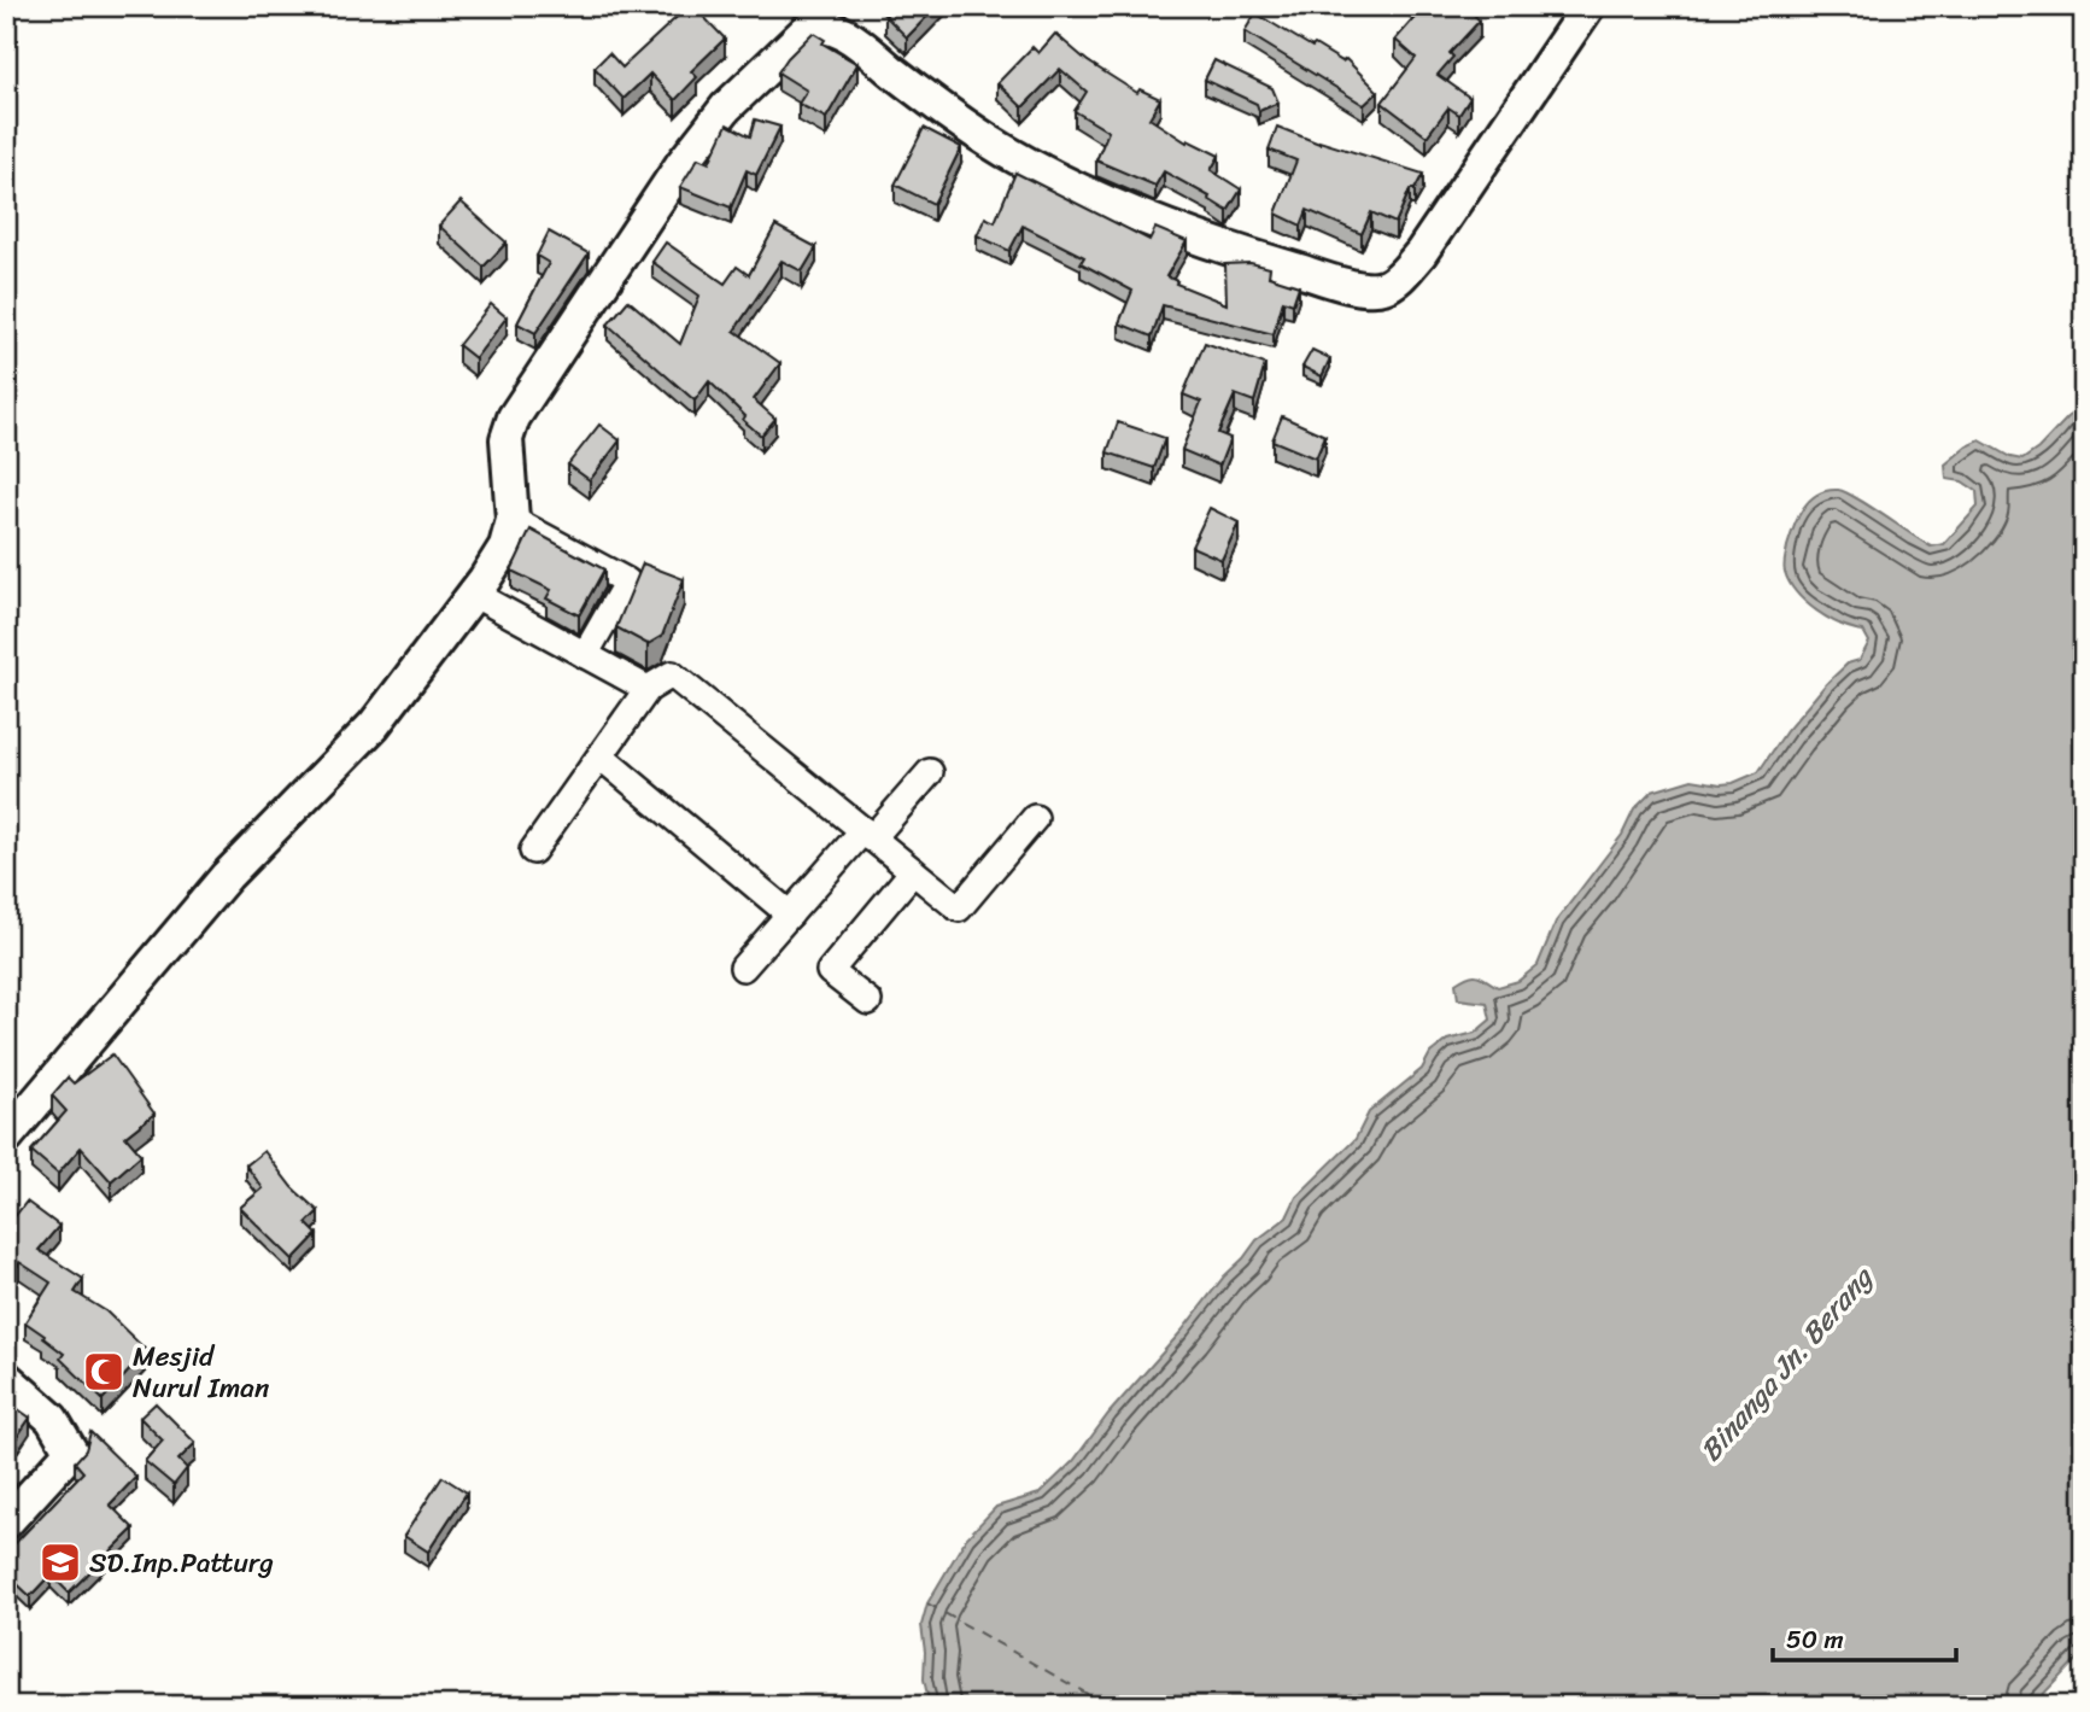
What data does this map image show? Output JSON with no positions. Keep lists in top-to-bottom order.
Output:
{
  "water": ["Binanga Jn. Berang"],
  "places": {
    "mosque": ["Mesjid Nurul Iman"],
    "school or university": ["SD.Inp.Patturg"]
  },
  "scale_bar": "50 m"
}
